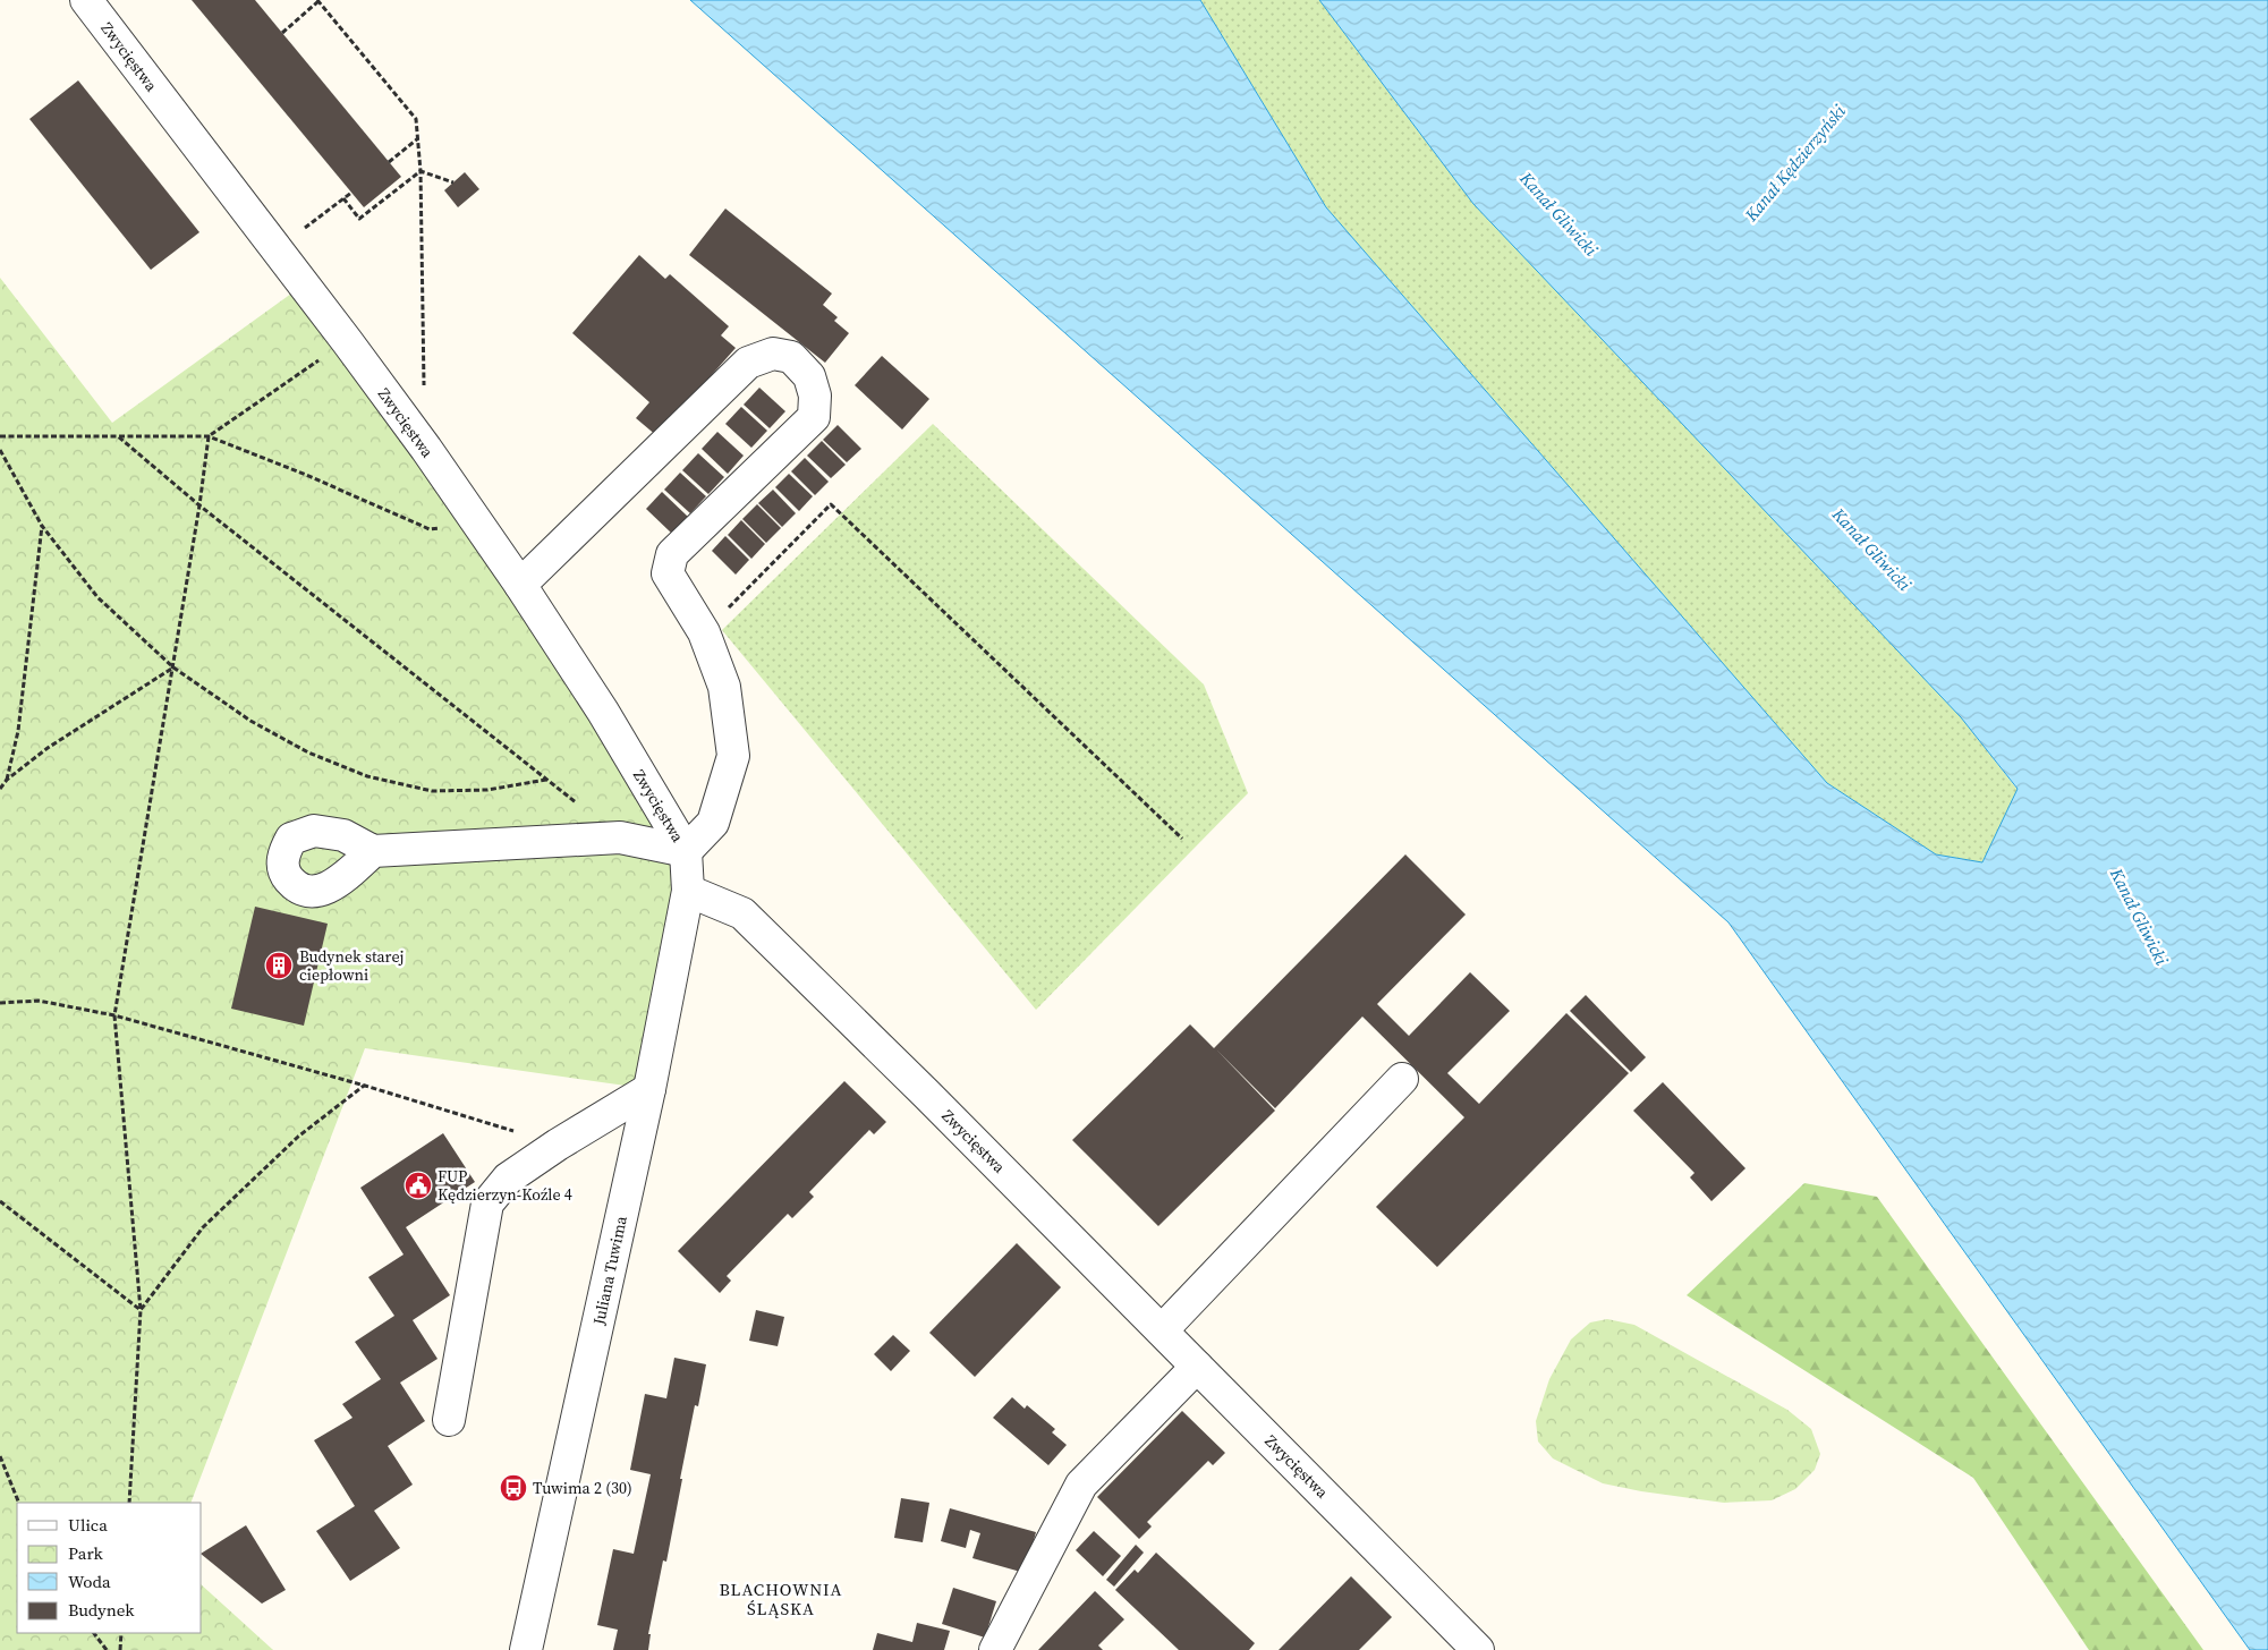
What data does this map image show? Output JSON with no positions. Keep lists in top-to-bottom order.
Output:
{
  "streets": {
    "street": ["Zwycięstwa", "Juliana Tuwima"]
  },
  "crossings": [
    ["Zwycięstwa", "Juliana Tuwima"]
  ],
  "districts": ["BLACHOWNIA ŚLĄSKA"],
  "water": ["Kanał Kędzierzyński", "Kanał Gliwicki"],
  "places": {
    "building": ["Budynek starej ciepłowni"],
    "public building": ["FUP Kędzierzyn-Koźle 4"],
    "bus stop": ["Tuwima 2 (30)"]
  },
  "legend": [
    "Ulica",
    "Park",
    "Woda",
    "Budynek"
  ]
}
